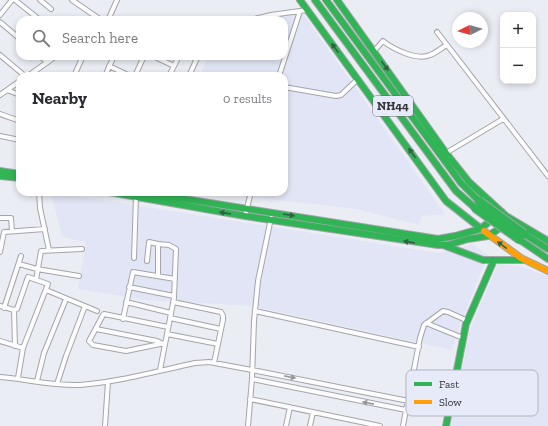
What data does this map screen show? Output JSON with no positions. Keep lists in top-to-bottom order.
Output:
{
  "streets": {
    "main road": ["NH44"]
  },
  "legend": ["Fast", "Slow"],
  "north": "left",
  "page": {
    "map_buttons": ["+", "−"],
    "search": "Search here",
    "heading": ["Nearby", "0 results"]
  }
}
